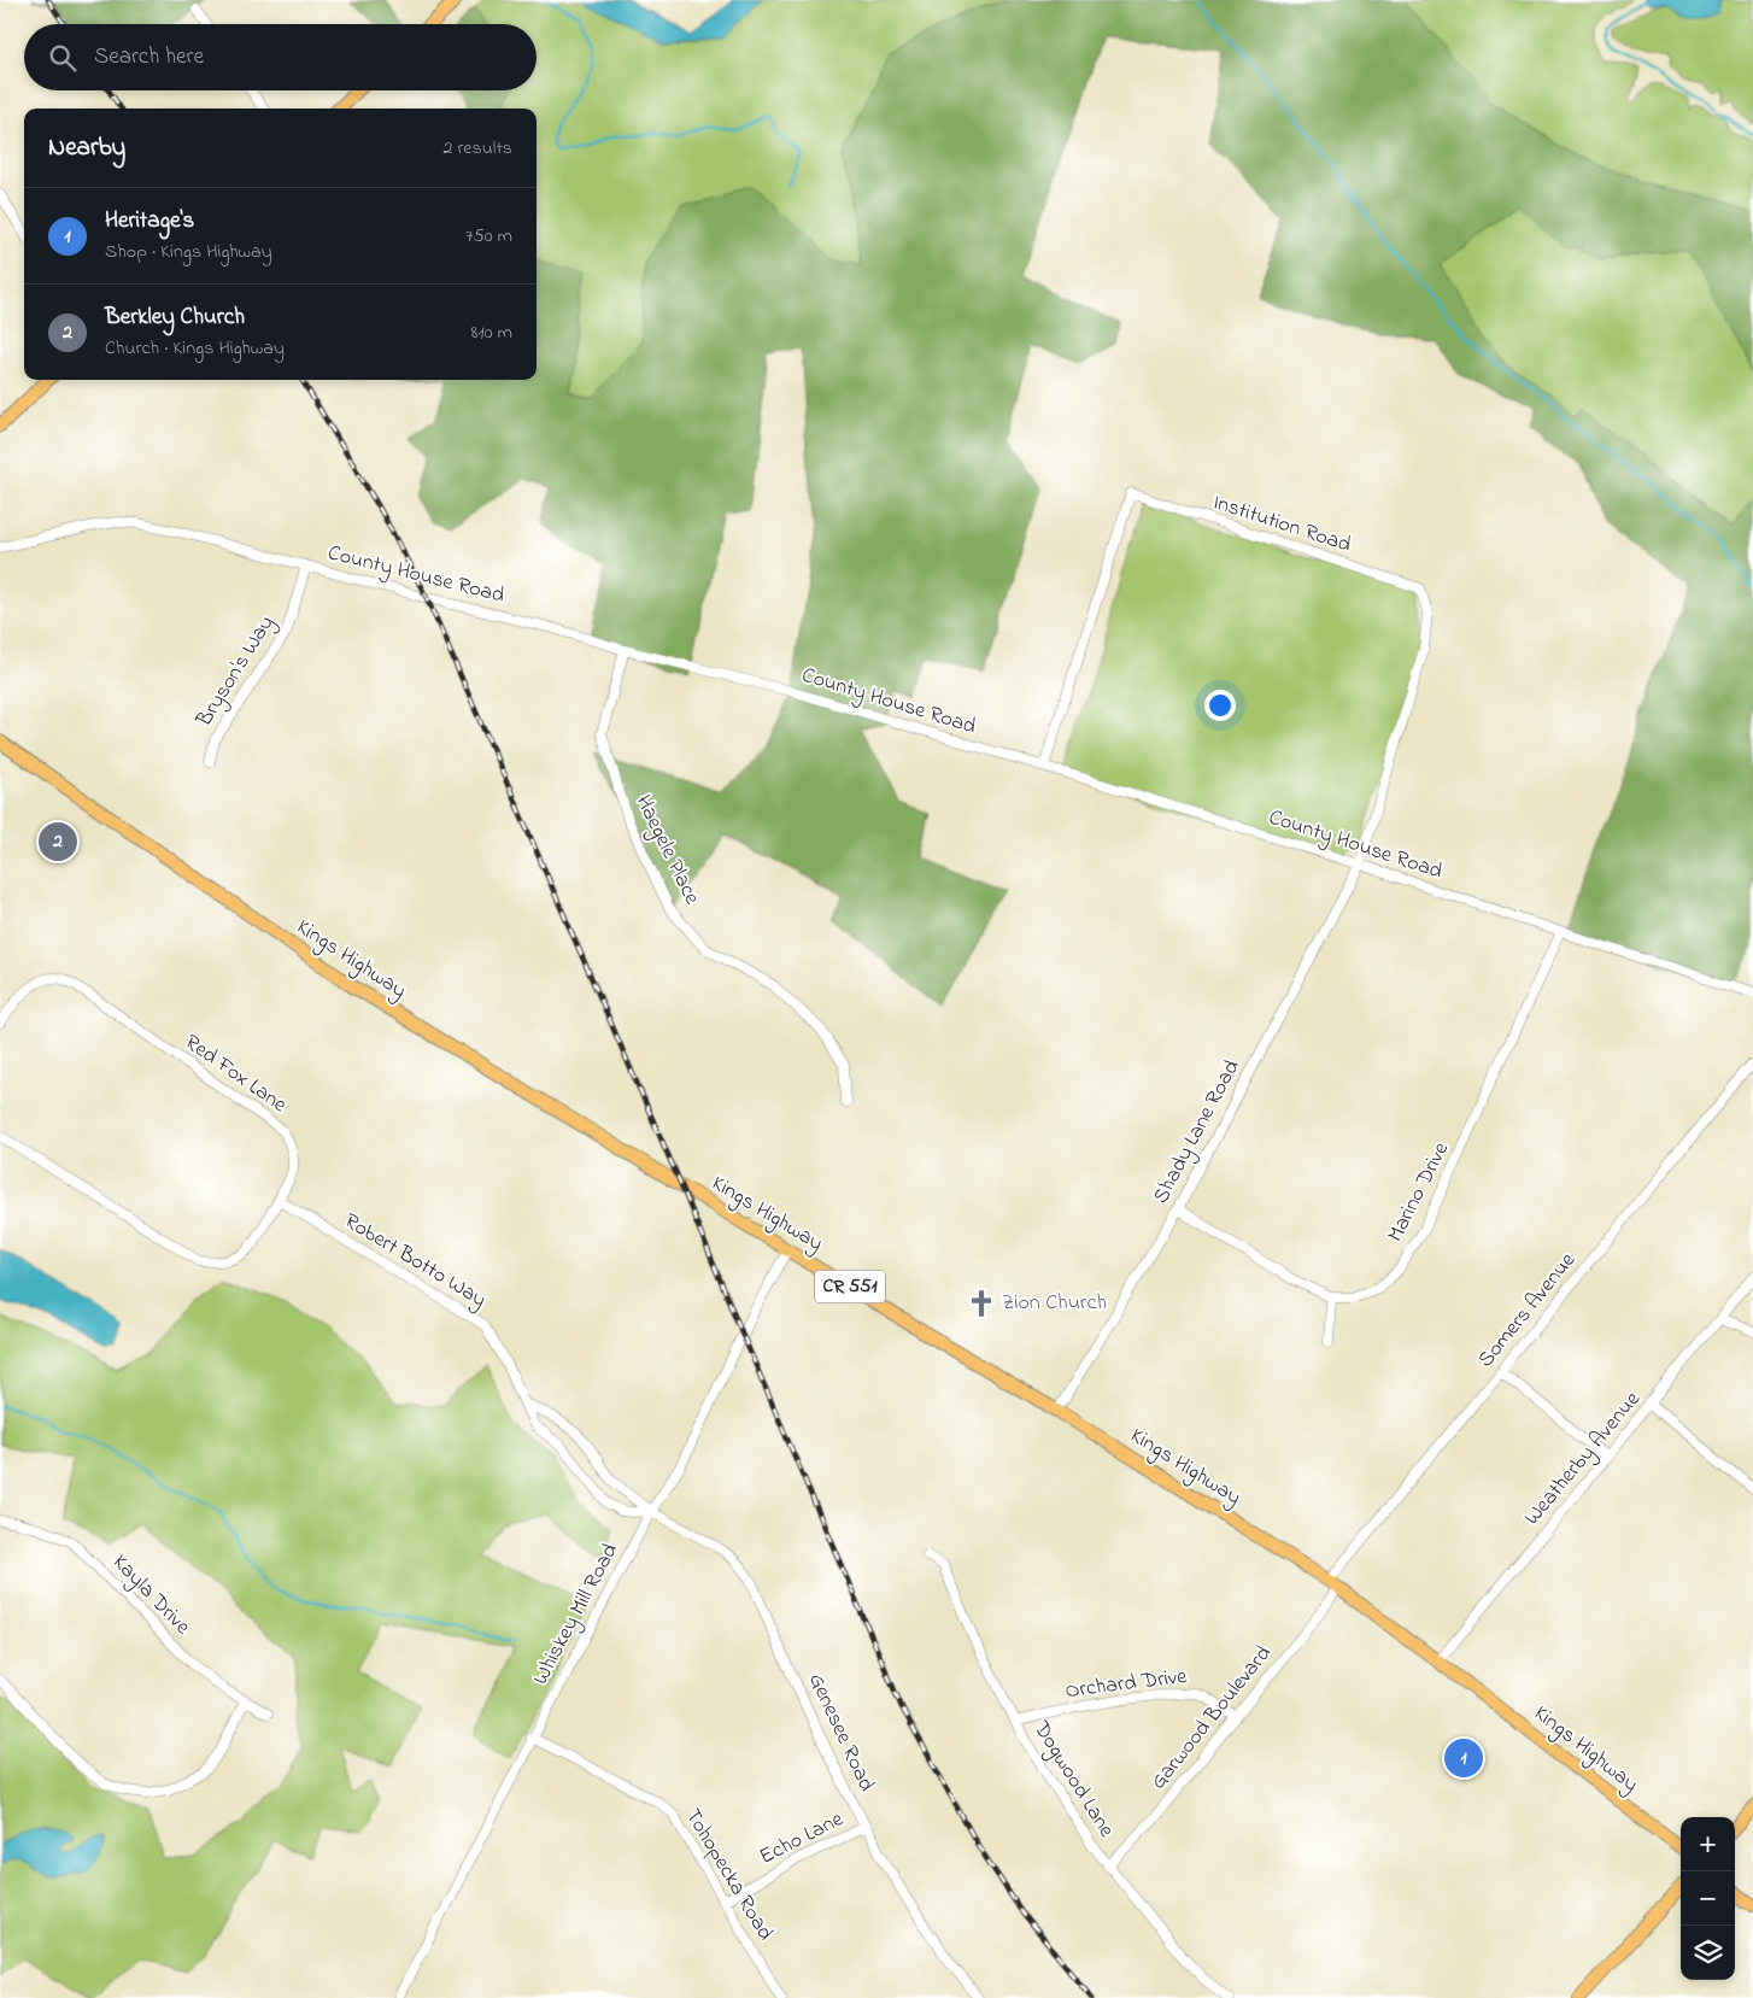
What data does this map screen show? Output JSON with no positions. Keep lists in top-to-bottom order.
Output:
{
  "streets": {
    "main road": ["Kings Highway", "CR 551"],
    "street": [
      "Institution Road",
      "County House Road",
      "Bryson's Way",
      "Haegele Place",
      "Red Fox Lane",
      "Shady Lane Road",
      "Marino Drive",
      "Robert Botto Way",
      "Somers Avenue",
      "Weatherby Avenue",
      "Kayla Drive",
      "Whiskey Mill Road",
      "Orchard Drive",
      "Garwood Boulevard",
      "Genesee Road",
      "Dogwood Lane",
      "Echo Lane",
      "Tohopecka Road"
    ]
  },
  "crossings": [
    ["Institution Road", "County House Road"],
    ["Institution Road", "Shady Lane Road"],
    ["County House Road", "Bryson's Way"],
    ["County House Road", "Haegele Place"],
    ["County House Road", "Shady Lane Road"],
    ["County House Road", "Marino Drive"],
    ["Kings Highway", "Shady Lane Road"],
    ["Kings Highway", "Somers Avenue"],
    ["Kings Highway", "Weatherby Avenue"],
    ["Kings Highway", "Whiskey Mill Road"],
    ["Kings Highway", "Garwood Boulevard"],
    ["Red Fox Lane", "Robert Botto Way"],
    ["Robert Botto Way", "Whiskey Mill Road"],
    ["Robert Botto Way", "Genesee Road"],
    ["Somers Avenue", "Garwood Boulevard"],
    ["Whiskey Mill Road", "Genesee Road"],
    ["Whiskey Mill Road", "Tohopecka Road"],
    ["Orchard Drive", "Garwood Boulevard"],
    ["Orchard Drive", "Dogwood Lane"],
    ["Garwood Boulevard", "Dogwood Lane"],
    ["Genesee Road", "Echo Lane"],
    ["Echo Lane", "Tohopecka Road"]
  ],
  "places": {
    "church": ["Zion Church"]
  },
  "page": {
    "search": "Search here",
    "heading": ["Nearby", "2 results"],
    "list": [
      {
        "mark": "1",
        "name": "Heritage's",
        "note": "Shop · Kings Highway",
        "value": "750 m"
      },
      {
        "mark": "2",
        "name": "Berkley Church",
        "note": "Church · Kings Highway",
        "value": "810 m"
      }
    ],
    "pins": ["2", "1"],
    "map_buttons": ["+", "−"]
  }
}
